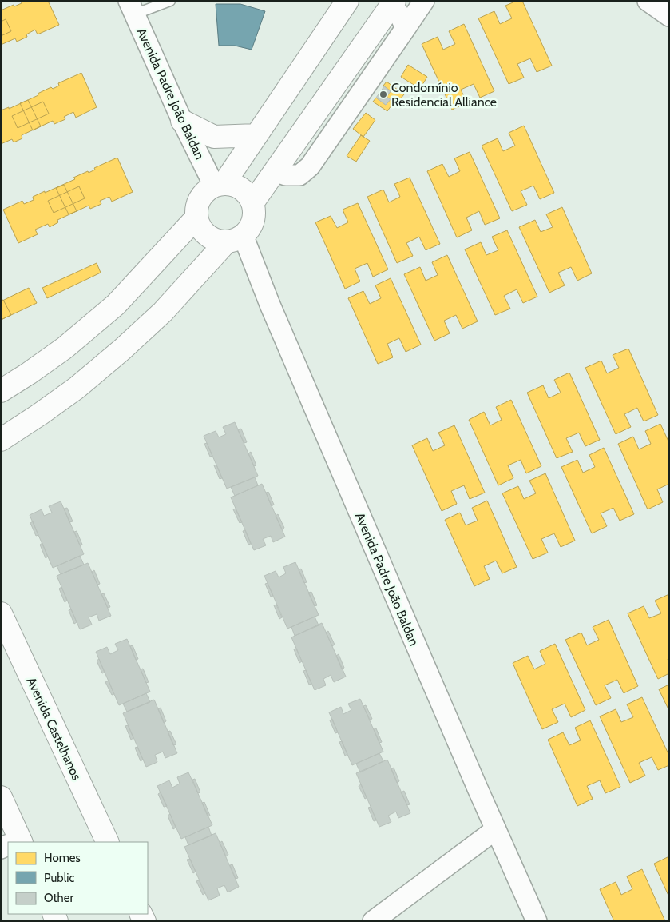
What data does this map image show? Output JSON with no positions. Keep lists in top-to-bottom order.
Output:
{
  "streets": {
    "street": ["Avenida Padre João Baldan", "Avenida Castelhanos"]
  },
  "places": ["Condomínio Residencial Alliance"],
  "legend": ["Homes", "Public", "Other"]
}
